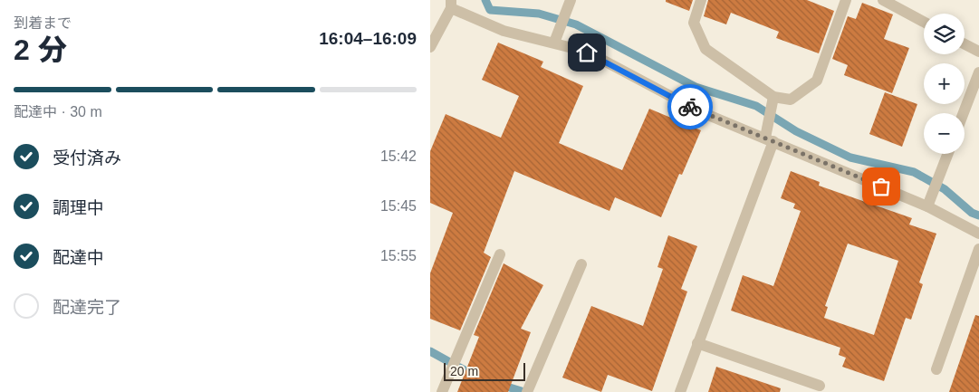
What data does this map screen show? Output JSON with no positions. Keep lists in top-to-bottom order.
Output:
{
  "scale_bar": "20 m",
  "page": {
    "heading": ["2 分", "到着まで", "16:04–16:09"],
    "map_buttons": ["+", "−"],
    "bar": "配達中 · 30 m",
    "list": [
      ["受付済み", "15:42"],
      ["調理中", "15:45"],
      ["配達中", "15:55"],
      "配達完了"
    ],
    "scale": "20 m"
  }
}
